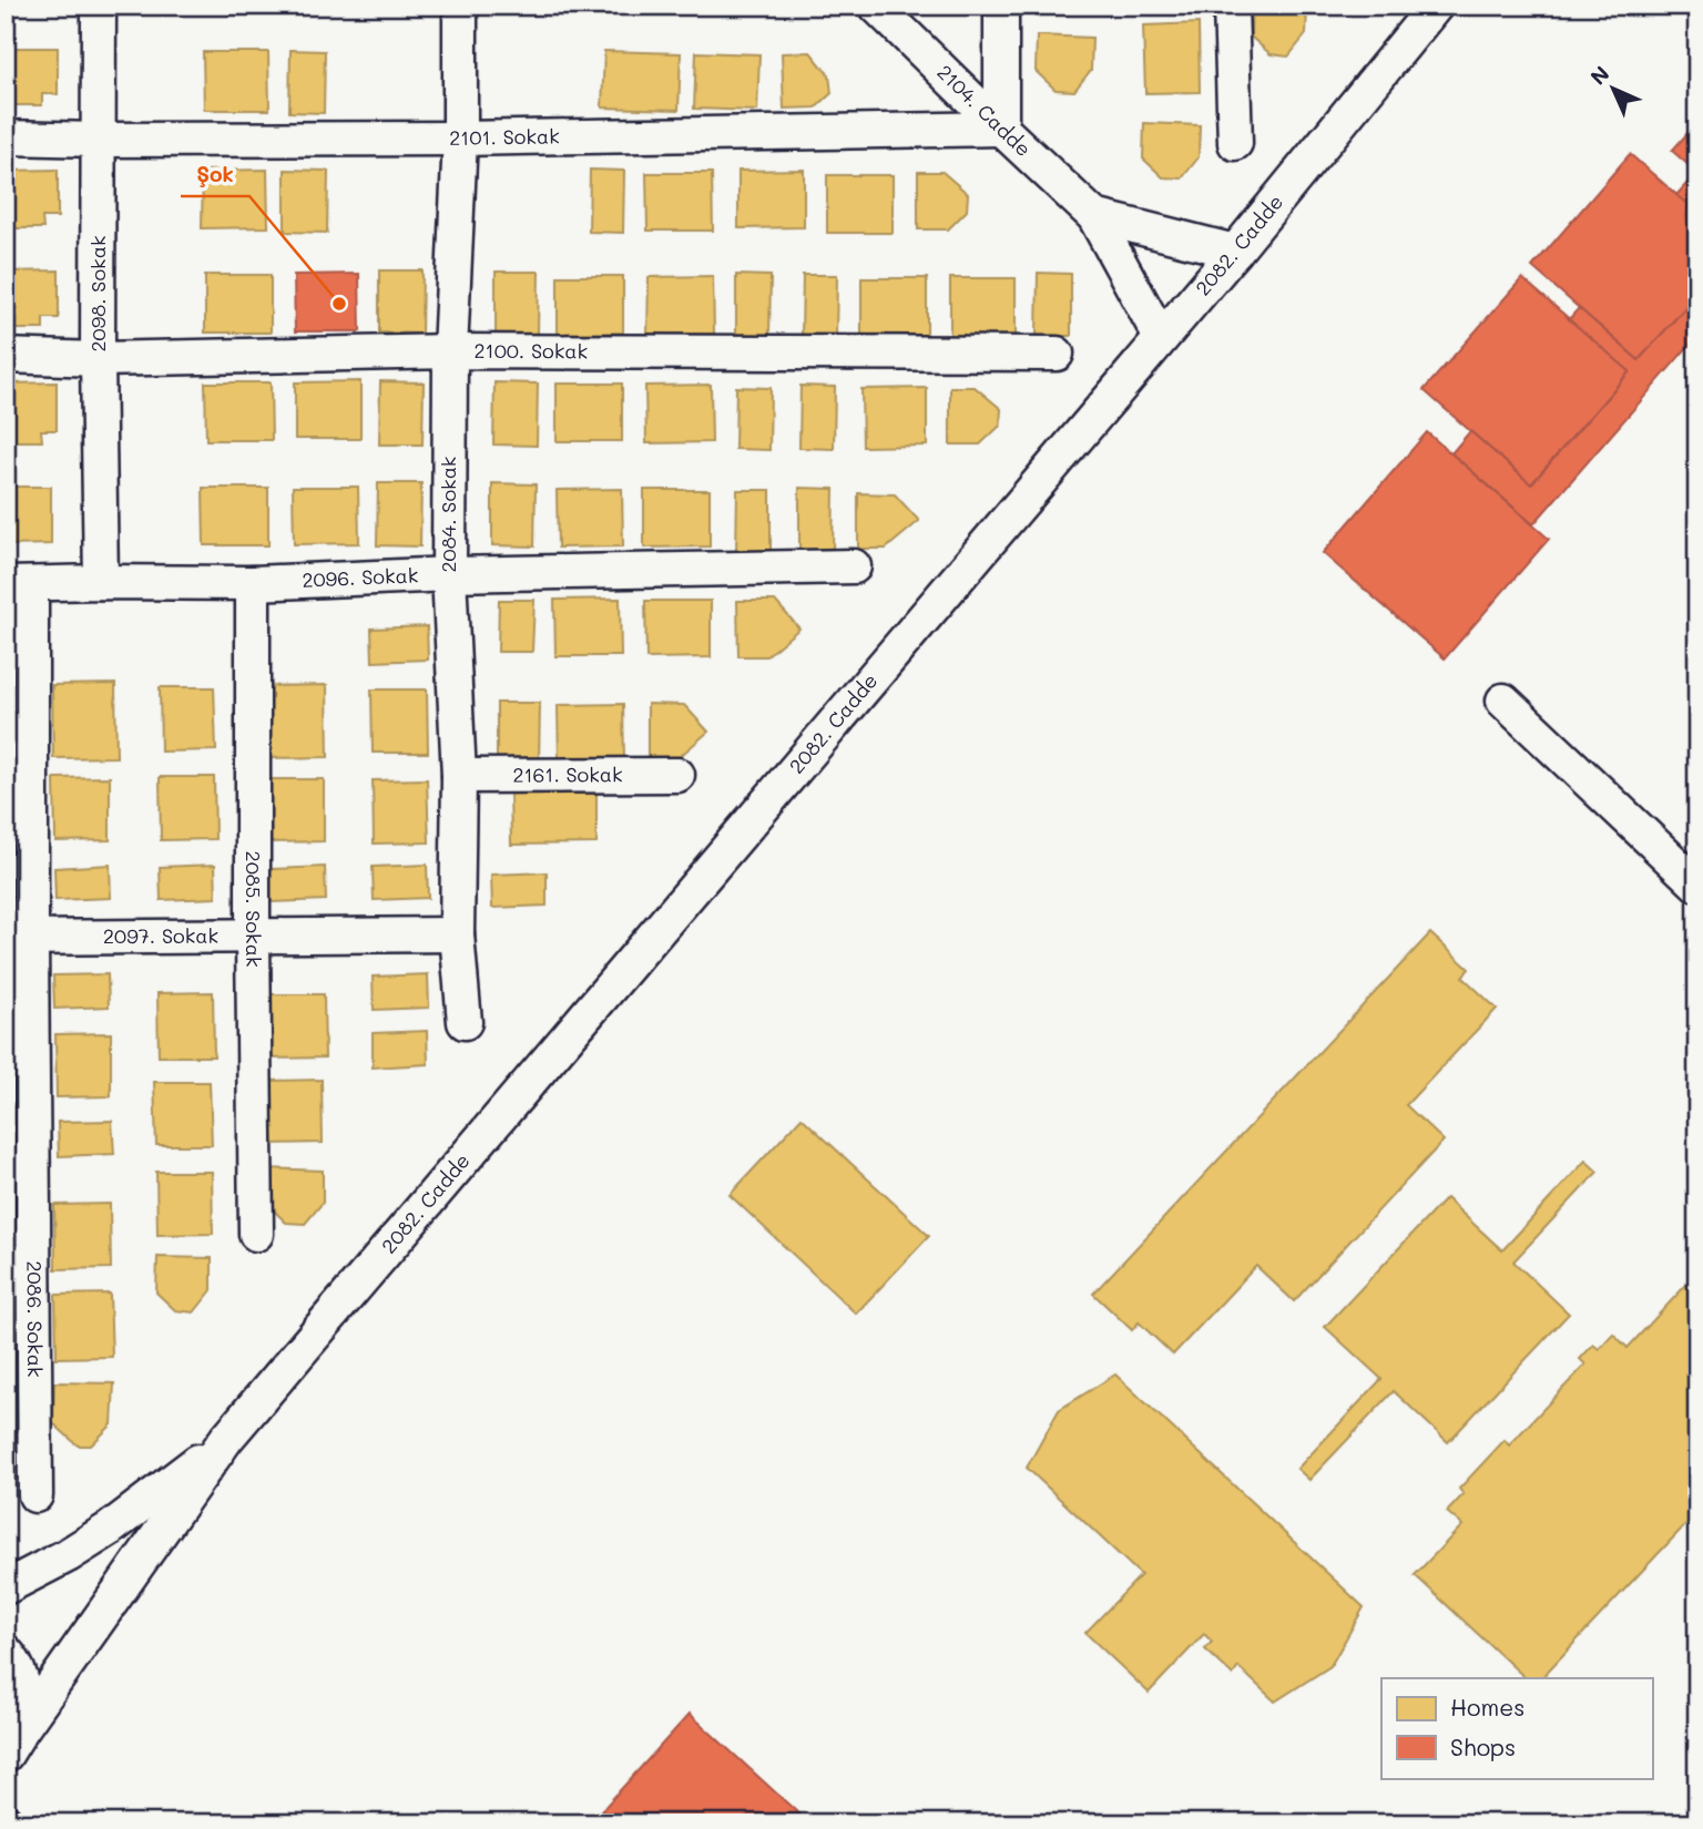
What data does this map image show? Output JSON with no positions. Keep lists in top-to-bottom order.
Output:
{
  "streets": {
    "street": [
      "2104. Cadde",
      "2101. Sokak",
      "2082. Cadde",
      "2098. Sokak",
      "2100. Sokak",
      "2084. Sokak",
      "2096. Sokak",
      "2161. Sokak",
      "2085. Sokak",
      "2097. Sokak",
      "2086. Sokak"
    ]
  },
  "crossings": [
    ["2104. Cadde", "2101. Sokak"],
    ["2104. Cadde", "2082. Cadde"],
    ["2101. Sokak", "2098. Sokak"],
    ["2101. Sokak", "2084. Sokak"],
    ["2098. Sokak", "2100. Sokak"],
    ["2098. Sokak", "2096. Sokak"],
    ["2100. Sokak", "2084. Sokak"],
    ["2084. Sokak", "2096. Sokak"],
    ["2084. Sokak", "2161. Sokak"],
    ["2084. Sokak", "2097. Sokak"],
    ["2096. Sokak", "2085. Sokak"],
    ["2096. Sokak", "2086. Sokak"],
    ["2085. Sokak", "2097. Sokak"],
    ["2097. Sokak", "2086. Sokak"]
  ],
  "places": ["Şok"],
  "legend": ["Homes", "Shops"],
  "north": "top left"
}
